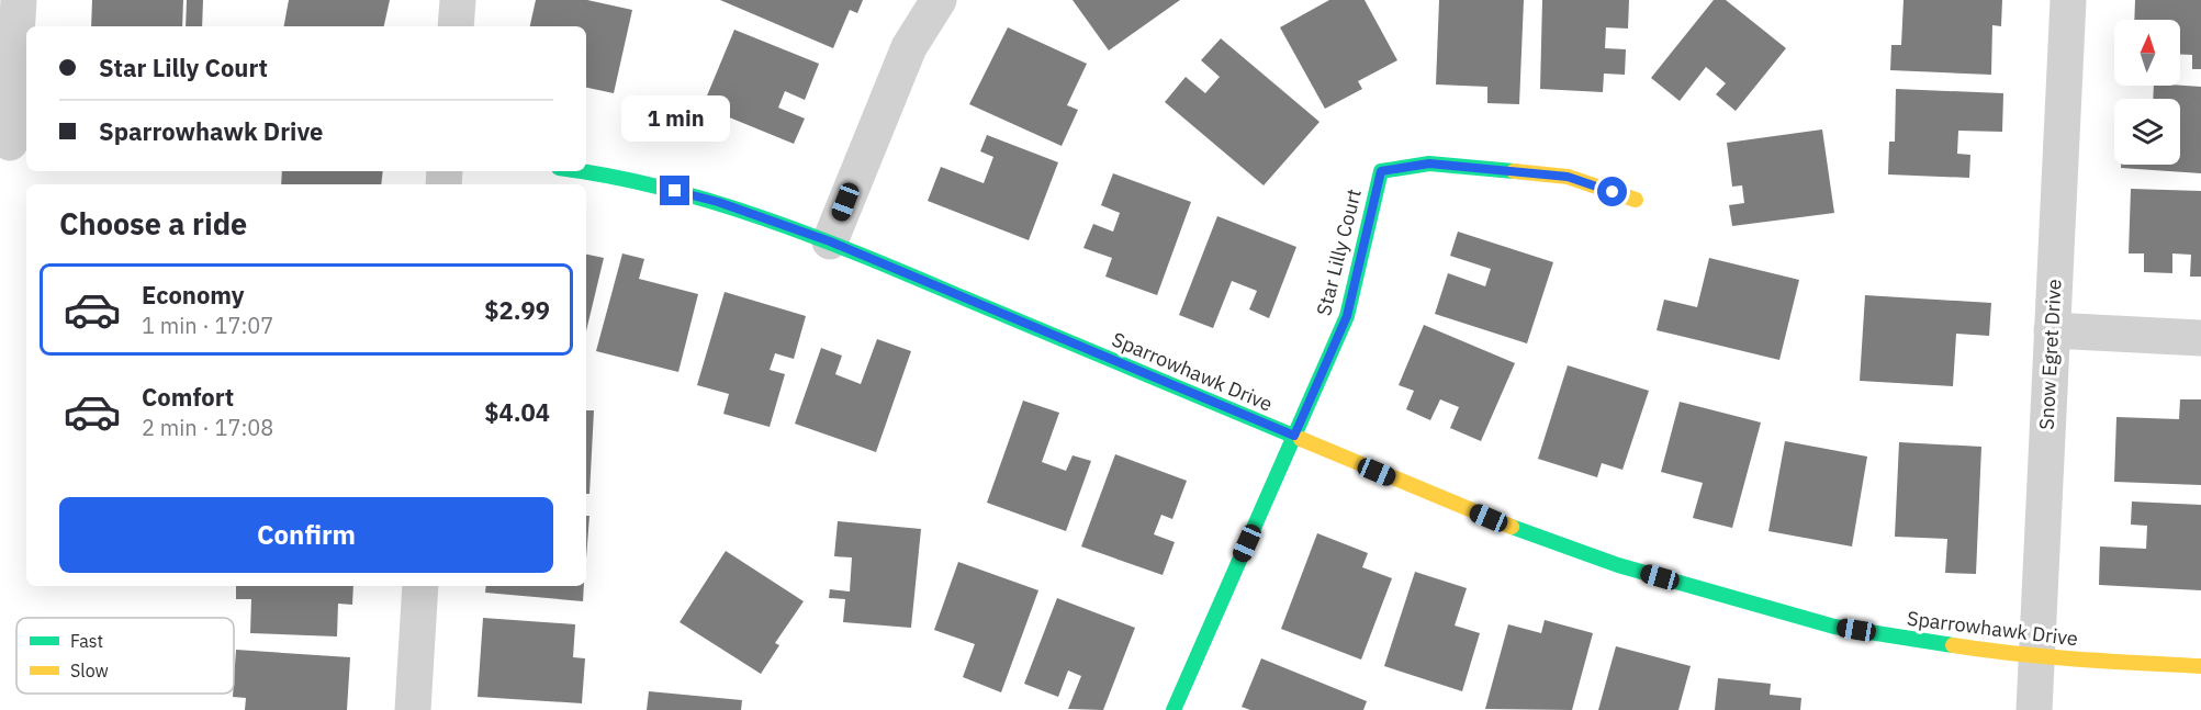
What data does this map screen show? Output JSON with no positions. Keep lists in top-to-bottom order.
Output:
{
  "streets": {
    "street": ["Star Lilly Court", "Snow Egret Drive", "Sparrowhawk Drive"]
  },
  "crossings": [
    ["Star Lilly Court", "Sparrowhawk Drive"],
    ["Snow Egret Drive", "Sparrowhawk Drive"]
  ],
  "legend": ["Fast", "Slow"],
  "north": "top",
  "page": {
    "banner": ["Star Lilly Court", "Sparrowhawk Drive"],
    "bubble": "1 min",
    "heading": "Choose a ride",
    "list": [
      {
        "name": "Economy",
        "note": "1 min · 17:07",
        "value": "$2.99"
      },
      {
        "name": "Comfort",
        "note": "2 min · 17:08",
        "value": "$4.04"
      }
    ],
    "buttons": "Confirm"
  }
}
